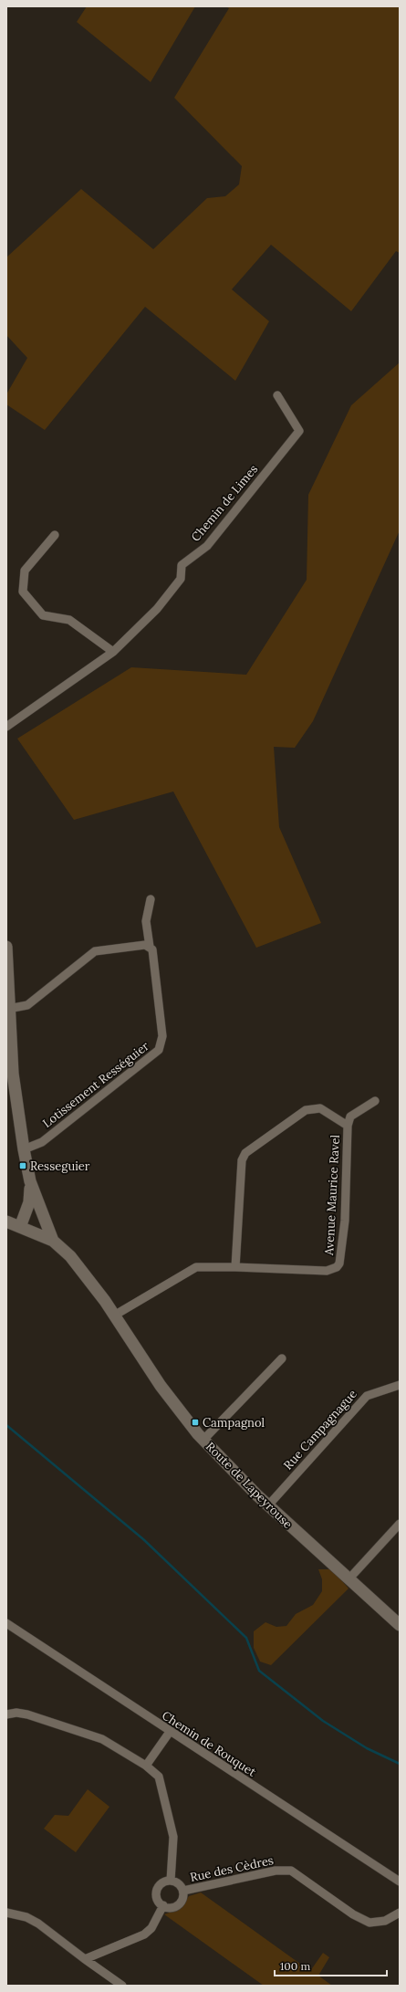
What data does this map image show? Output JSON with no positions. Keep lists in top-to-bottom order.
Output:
{
  "streets": {
    "street": [
      "Chemin de Limes",
      "Lotissement Rességuier",
      "Avenue Maurice Ravel",
      "Rue Campagnague",
      "Route de Lapeyrouse",
      "Chemin de Rouquet",
      "Rue des Cèdres"
    ]
  },
  "crossings": [
    ["Avenue Maurice Ravel", "Route de Lapeyrouse"],
    ["Rue Campagnague", "Route de Lapeyrouse"]
  ],
  "places": {
    "transit": ["Resseguier", "Campagnol"]
  },
  "scale_bar": "100 m"
}
